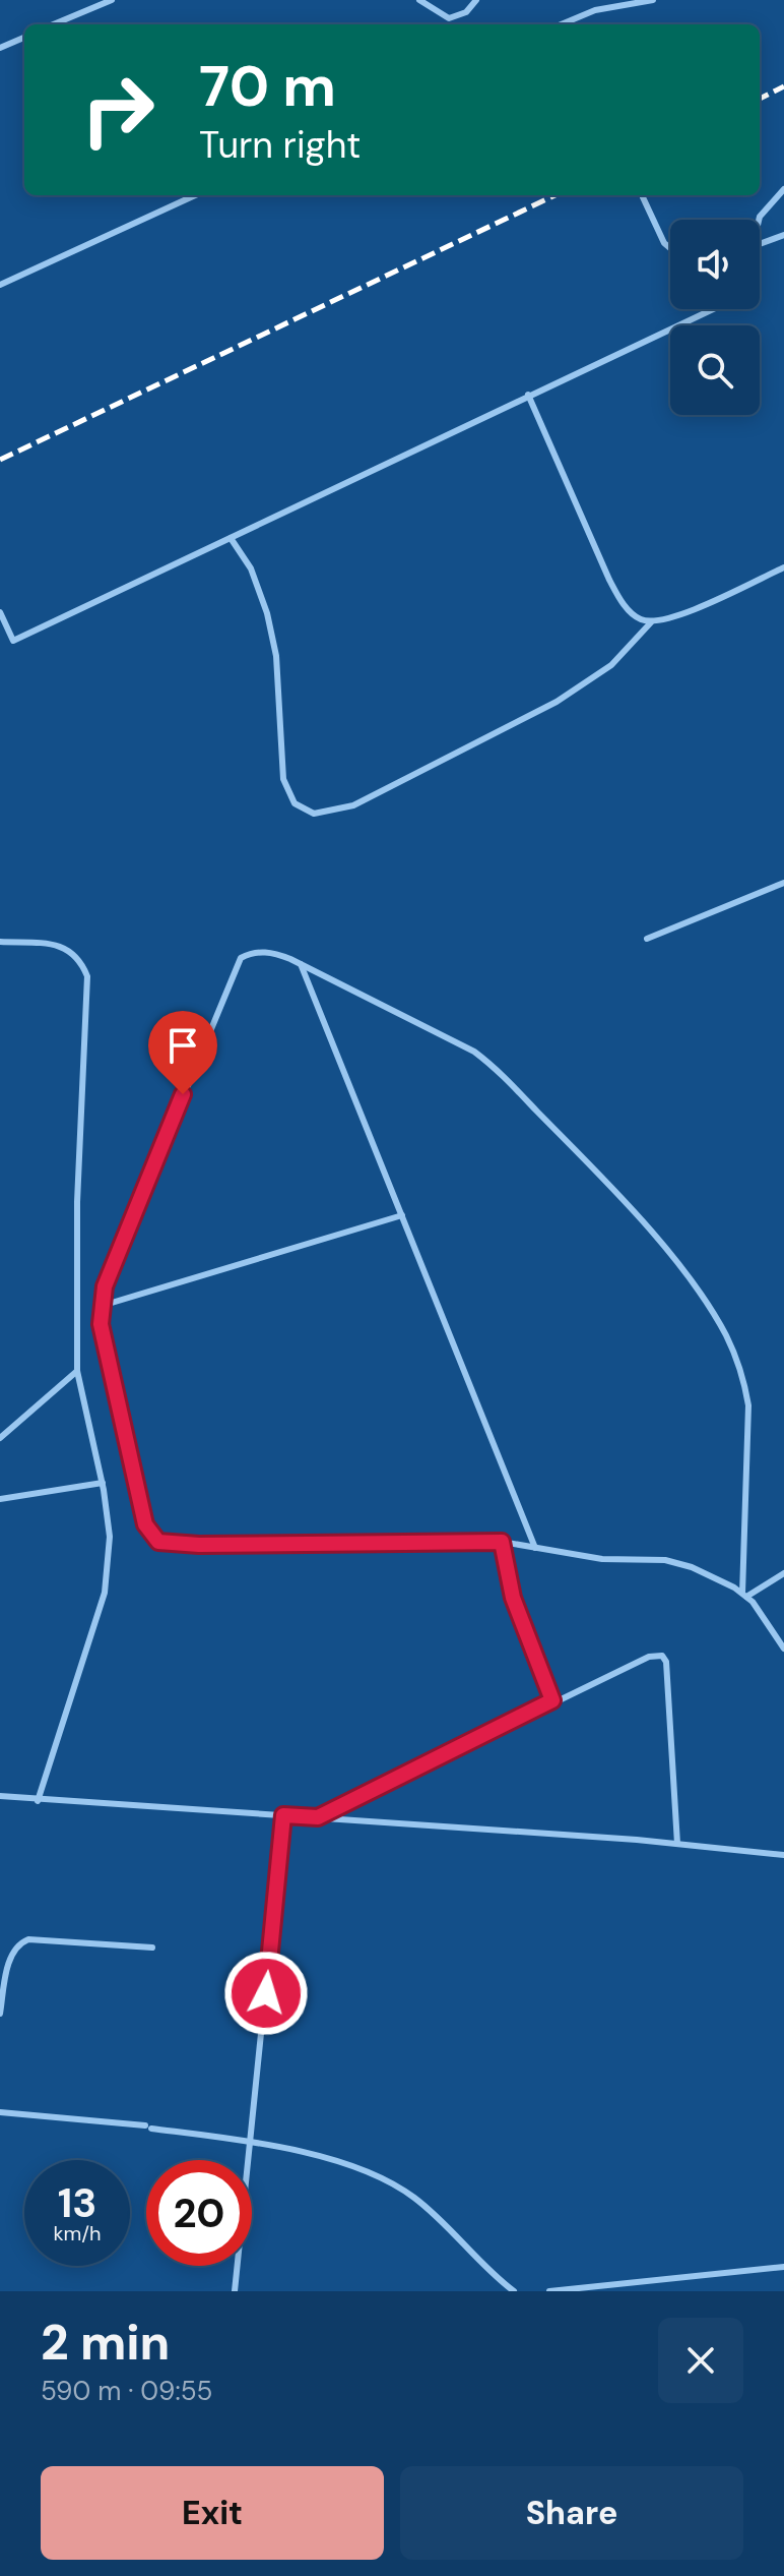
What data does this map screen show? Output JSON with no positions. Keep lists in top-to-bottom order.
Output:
{
  "page": {
    "turn": ["70 m", "Turn right"],
    "speed": "13 km/h",
    "limit": "20",
    "heading": ["2 min", "590 m · 09:55"],
    "buttons": ["Exit", "Share"]
  }
}
